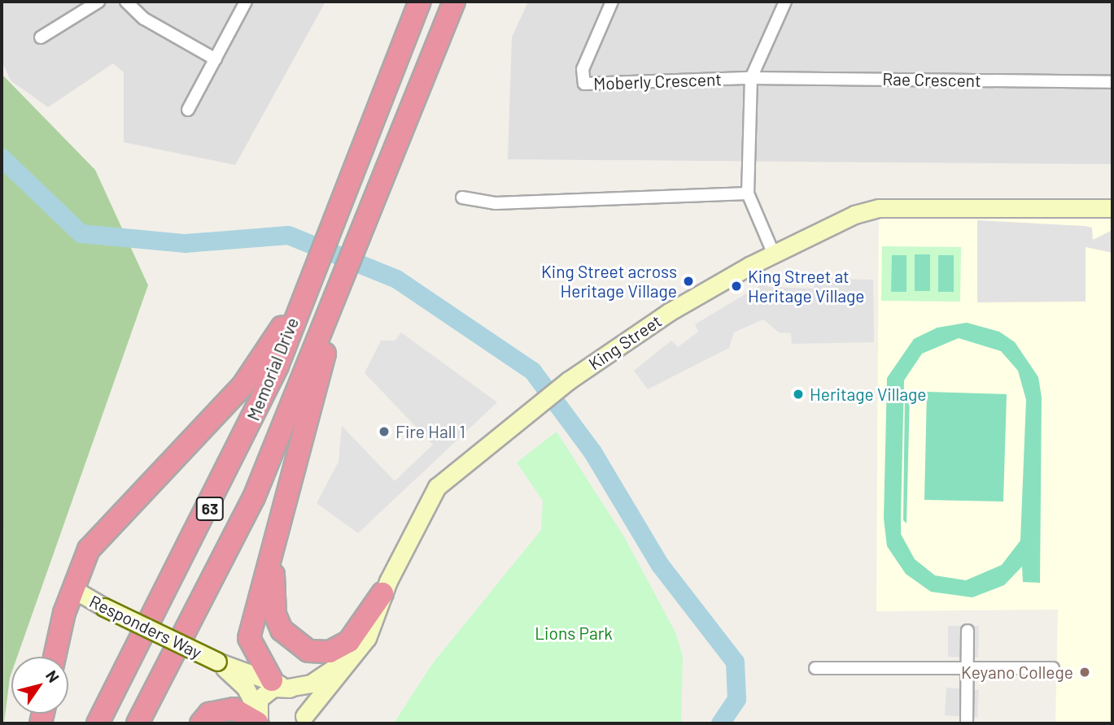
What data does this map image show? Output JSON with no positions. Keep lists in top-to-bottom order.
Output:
{
  "streets": {
    "highway": ["Memorial Drive", "63"],
    "street": [
      "Rae Crescent",
      "Moberly Crescent",
      "King Street",
      "Responders Way"
    ]
  },
  "crossings": [
    ["Rae Crescent", "Moberly Crescent"],
    ["King Street", "Responders Way"]
  ],
  "parks": ["Lions Park"],
  "places": [
    "King Street across Heritage Village",
    "King Street at Heritage Village",
    "Heritage Village",
    "Fire Hall 1",
    "Keyano College"
  ],
  "north": "top right"
}
